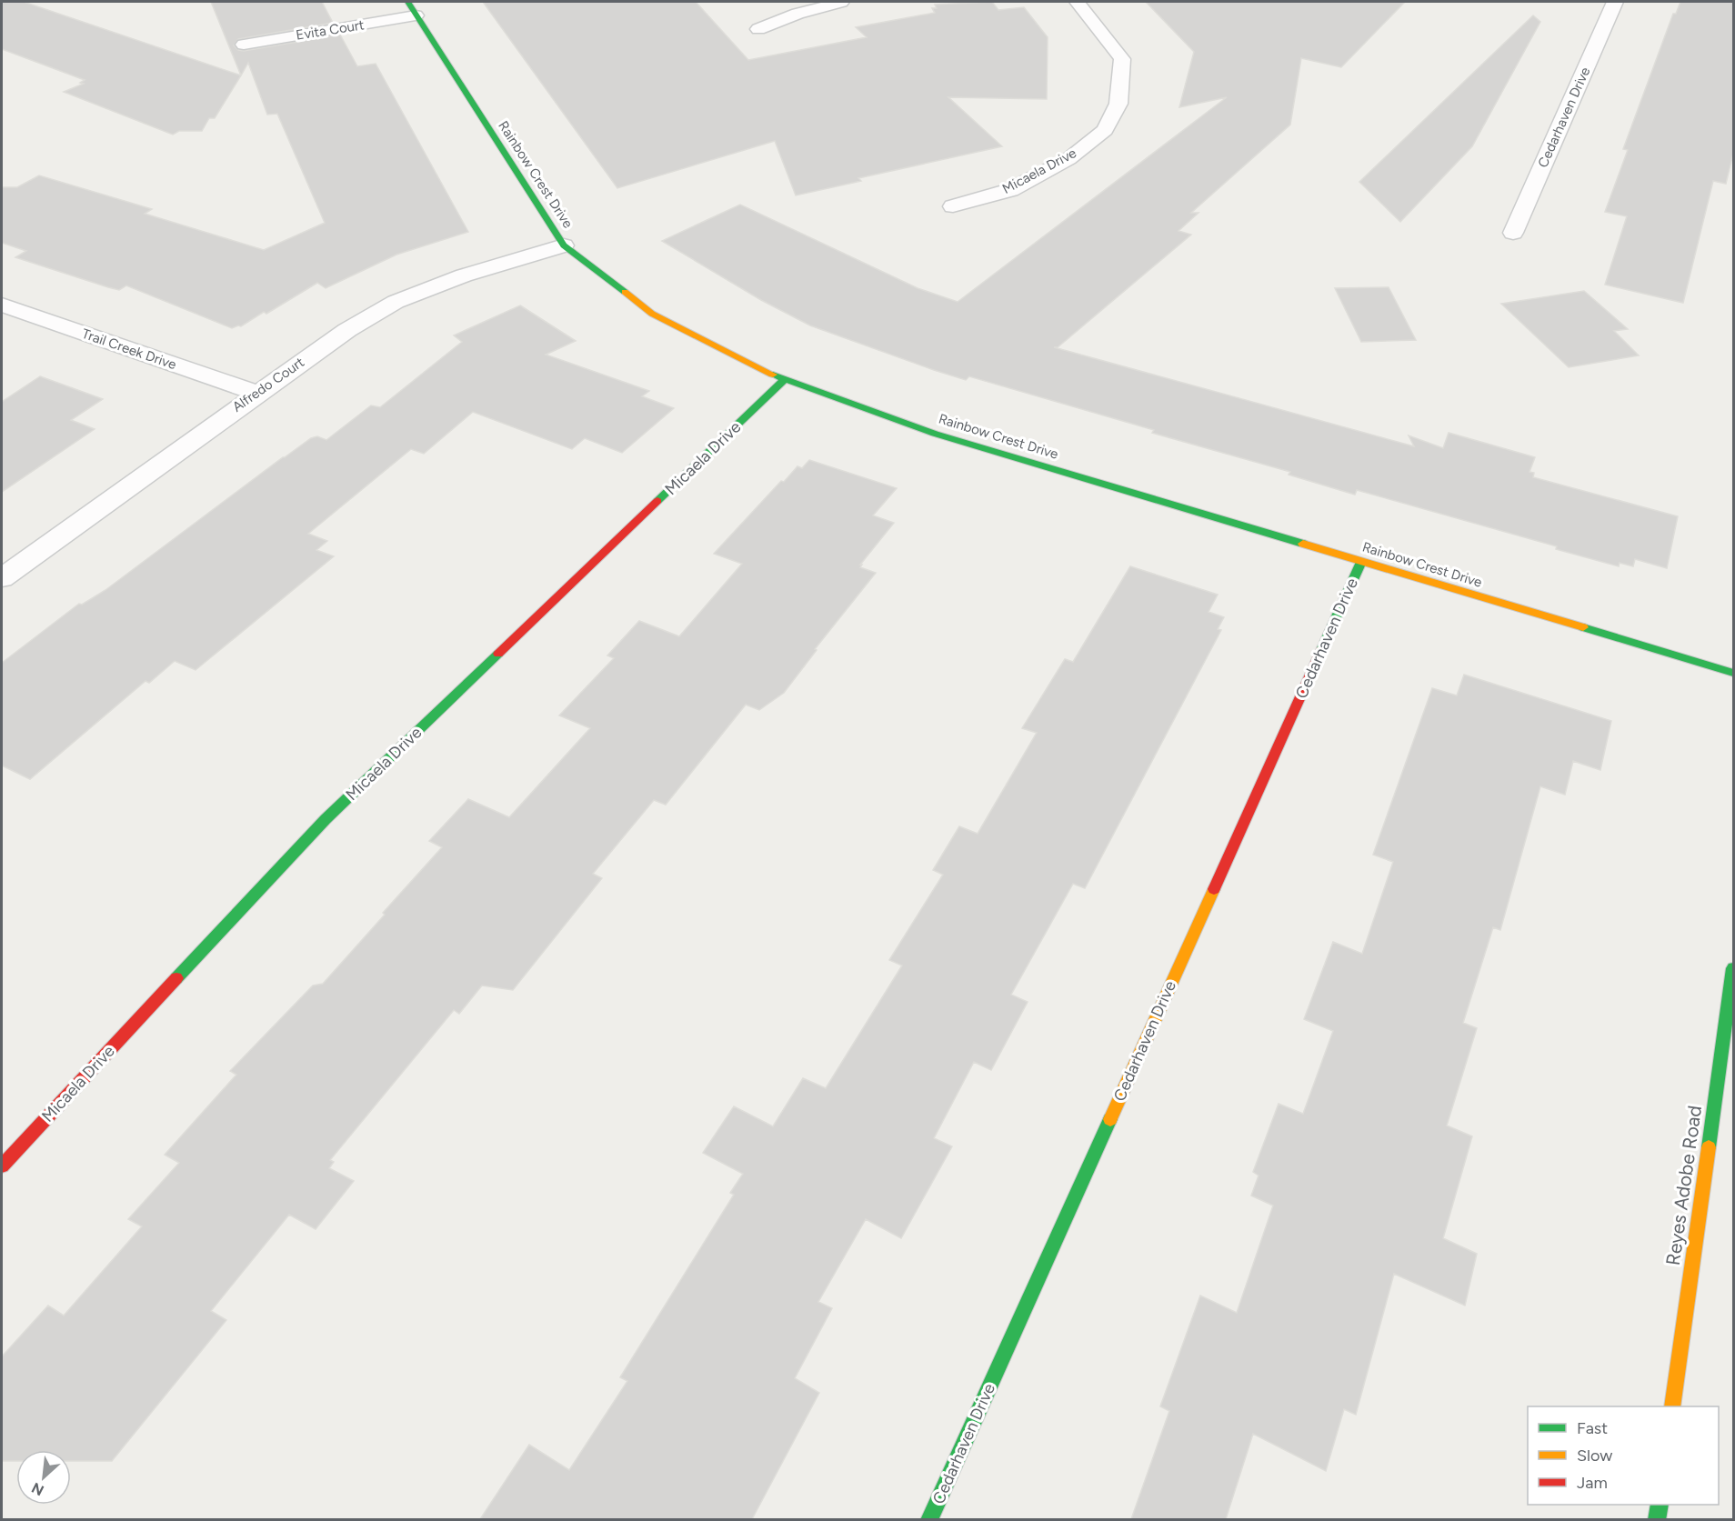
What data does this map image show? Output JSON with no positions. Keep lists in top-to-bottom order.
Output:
{
  "streets": {
    "street": [
      "Evita Court",
      "Cedarhaven Drive",
      "Micaela Drive",
      "Rainbow Crest Drive",
      "Trail Creek Drive",
      "Alfredo Court",
      "Reyes Adobe Road"
    ]
  },
  "crossings": [
    ["Evita Court", "Rainbow Crest Drive"],
    ["Cedarhaven Drive", "Rainbow Crest Drive"],
    ["Micaela Drive", "Rainbow Crest Drive"],
    ["Rainbow Crest Drive", "Alfredo Court"],
    ["Trail Creek Drive", "Alfredo Court"]
  ],
  "legend": ["Fast", "Slow", "Jam"],
  "north": "bottom left"
}
